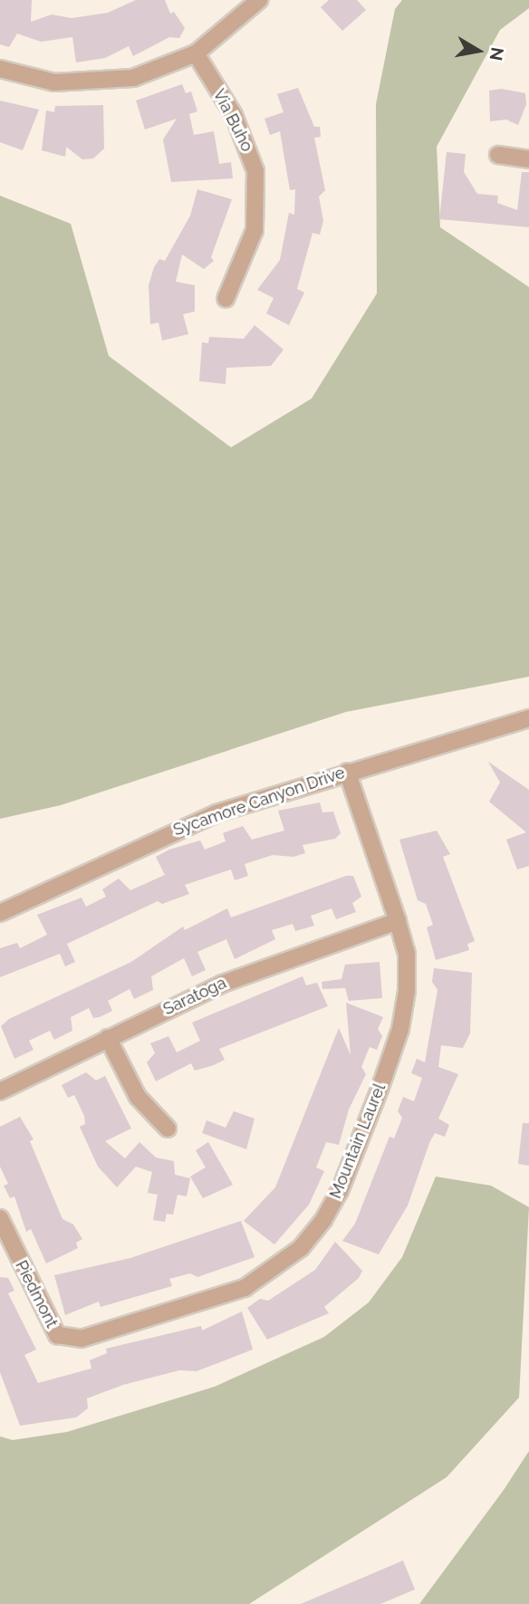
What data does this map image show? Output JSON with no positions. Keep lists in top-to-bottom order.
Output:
{
  "streets": {
    "street": [
      "Via Buho",
      "Sycamore Canyon Drive",
      "Saratoga",
      "Mountain Laurel",
      "Piedmont"
    ]
  },
  "crossings": [
    ["Sycamore Canyon Drive", "Mountain Laurel"],
    ["Saratoga", "Mountain Laurel"],
    ["Mountain Laurel", "Piedmont"]
  ],
  "north": "right"
}
